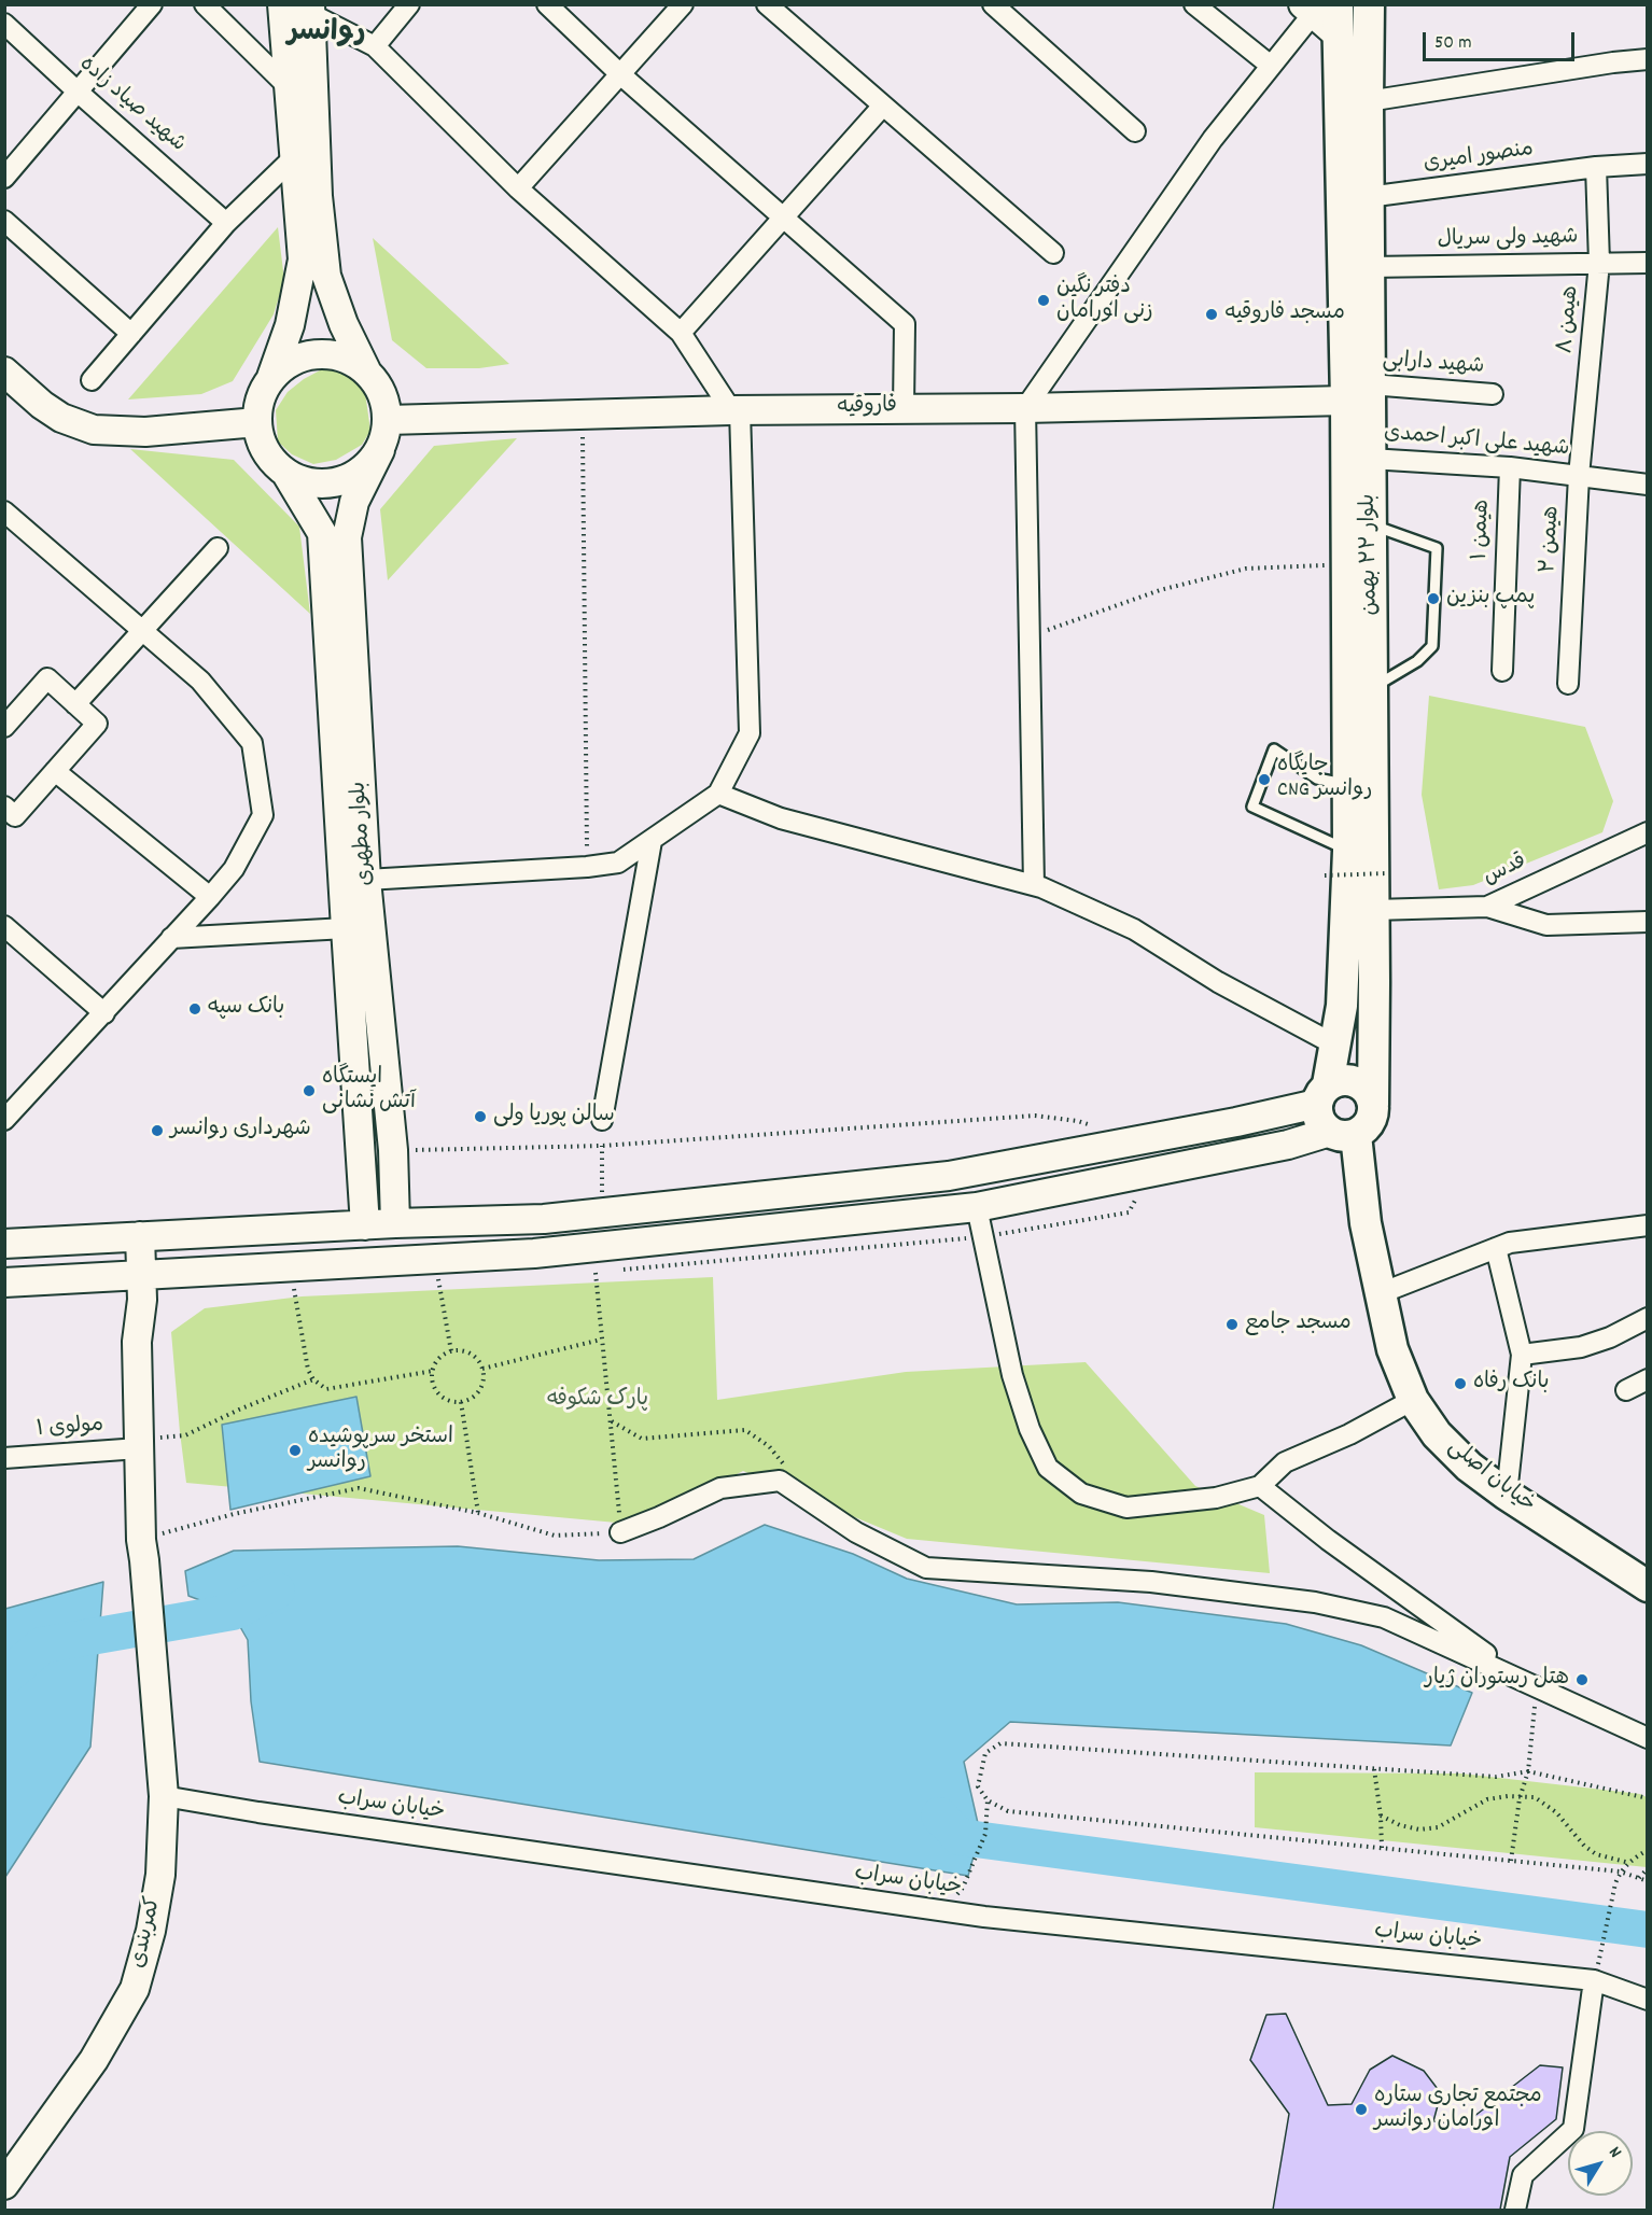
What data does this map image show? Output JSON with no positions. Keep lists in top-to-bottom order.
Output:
{
  "streets": {
    "main road": [
      "فاروقیه",
      "بلوار ۲۲ بهمن",
      "بلوار مطهری",
      "خیابان اصلی",
      "کمربندی"
    ],
    "street": [
      "شهید صیاد زاده",
      "منصور امیری",
      "شهید ولی سریال",
      "هیمن ۸",
      "شهید دارابی",
      "شهید علی اکبر احمدی",
      "هیمن ۱",
      "هیمن ۲",
      "قدس",
      "مولوی ۱",
      "خیابان سراب"
    ]
  },
  "crossings": [
    ["منصور امیری", "هیمن ۸"],
    ["منصور امیری", "بلوار ۲۲ بهمن"],
    ["شهید ولی سریال", "هیمن ۸"],
    ["شهید ولی سریال", "بلوار ۲۲ بهمن"],
    ["هیمن ۸", "شهید علی اکبر احمدی"],
    ["هیمن ۸", "هیمن ۲"],
    ["شهید دارابی", "فاروقیه"],
    ["شهید دارابی", "بلوار ۲۲ بهمن"],
    ["فاروقیه", "بلوار ۲۲ بهمن"],
    ["فاروقیه", "بلوار مطهری"],
    ["شهید علی اکبر احمدی", "هیمن ۱"],
    ["شهید علی اکبر احمدی", "هیمن ۲"],
    ["شهید علی اکبر احمدی", "بلوار ۲۲ بهمن"],
    ["بلوار ۲۲ بهمن", "قدس"],
    ["بلوار ۲۲ بهمن", "خیابان اصلی"],
    ["مولوی ۱", "کمربندی"],
    ["خیابان سراب", "کمربندی"]
  ],
  "districts": ["روانسر"],
  "parks": ["پارک شکوفه"],
  "places": [
    "دفتر نگین زنی اورامان",
    "مسجد فاروقیه",
    "پمپ بنزین",
    "جایگاه CNG روانسر",
    "بانک سپه",
    "ایستگاه آتش نشانی",
    "سالن پوریا ولی",
    "شهرداری روانسر",
    "مسجد جامع",
    "بانک رفاه",
    "استخر سرپوشیده روانسر",
    "هتل رستوران ژیار",
    "مجتمع تجاری ستاره اورامان روانسر"
  ],
  "scale_bar": "50 m",
  "north": "top right"
}
